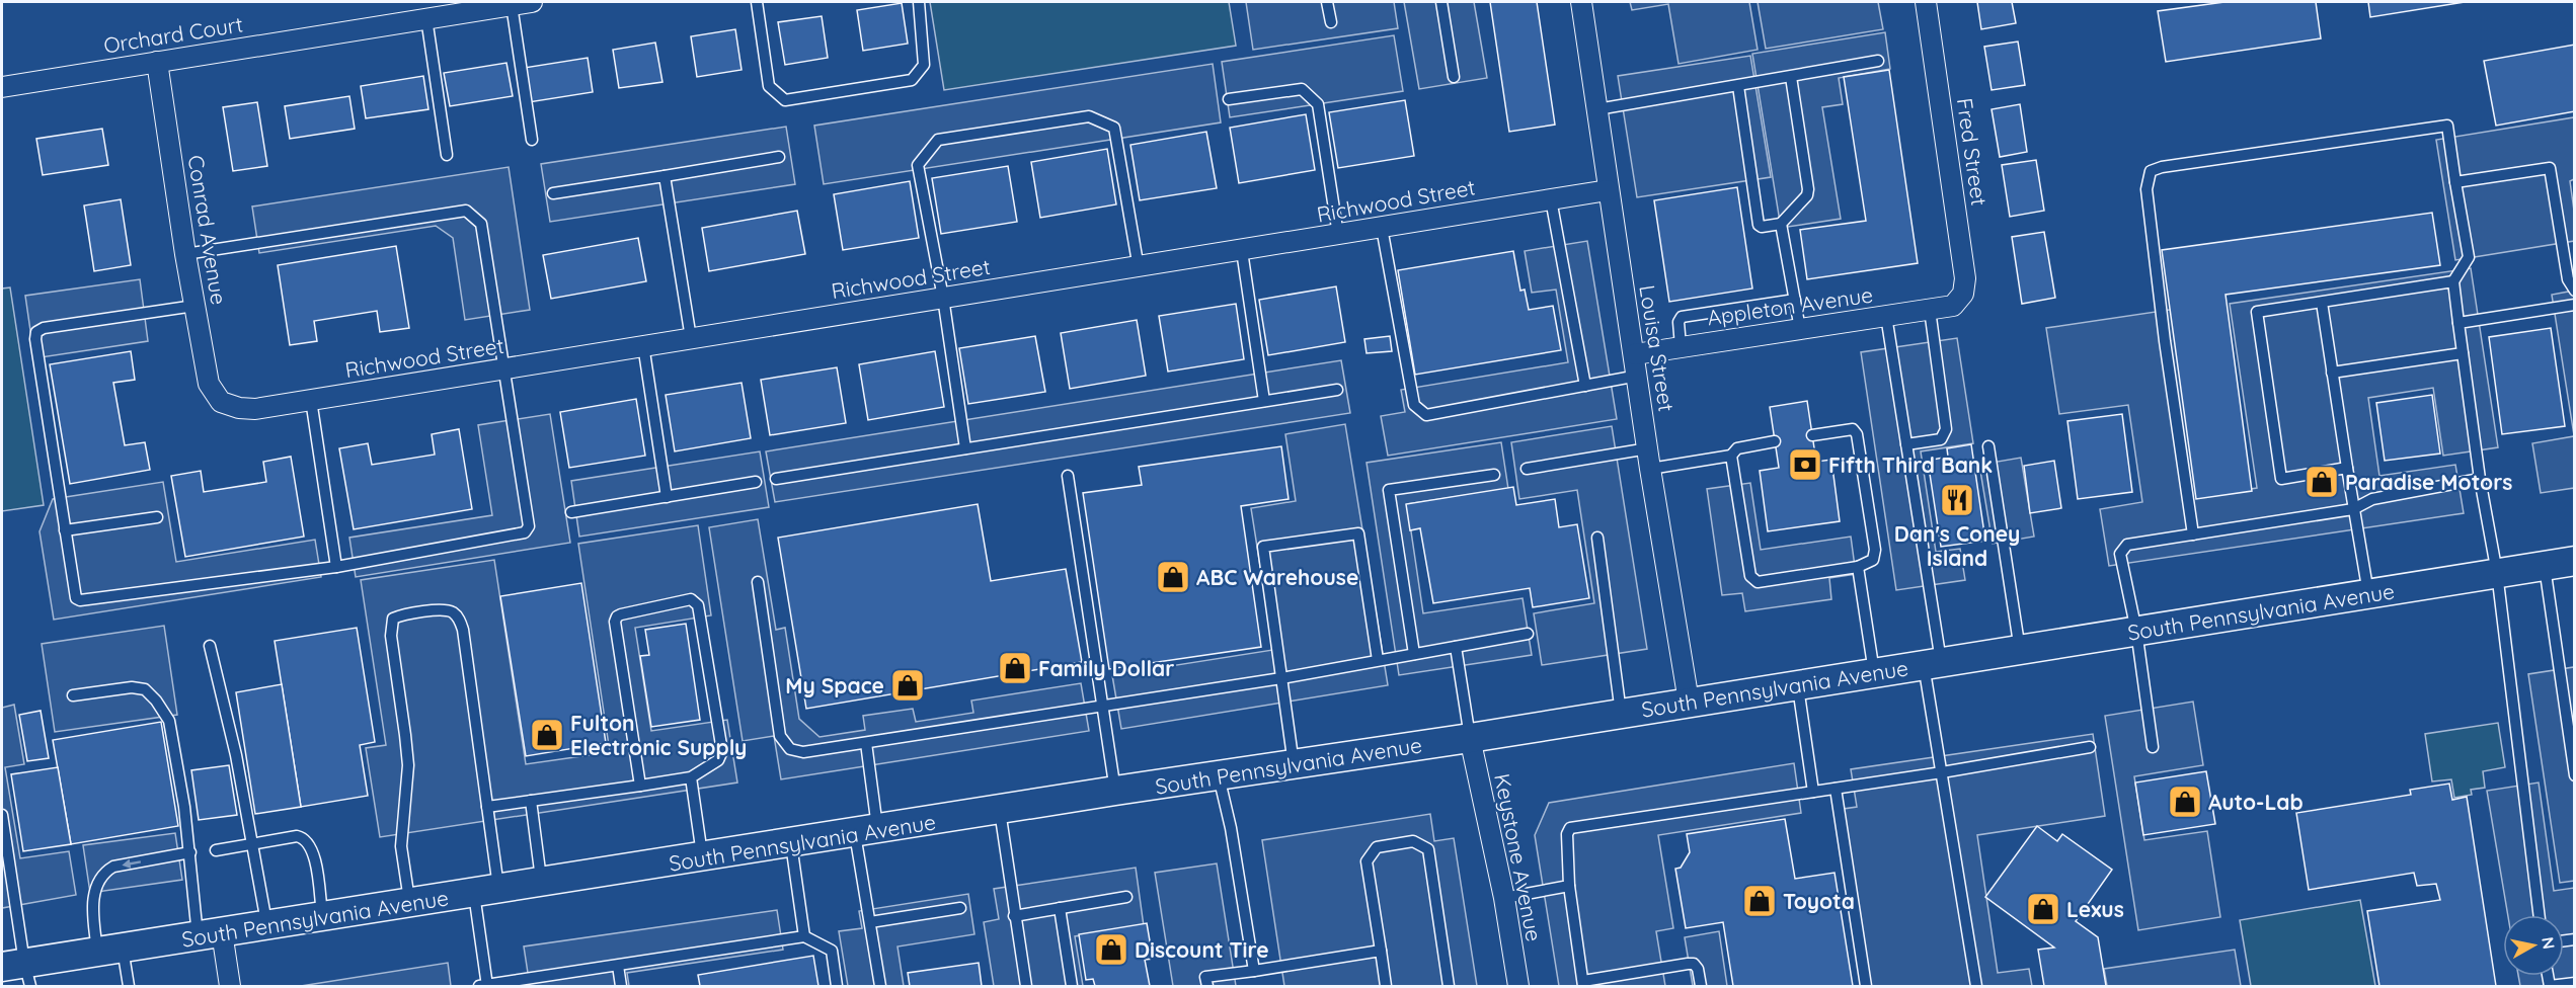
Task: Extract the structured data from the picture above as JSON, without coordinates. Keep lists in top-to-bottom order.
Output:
{
  "streets": {
    "main road": ["South Pennsylvania Avenue"],
    "street": [
      "Orchard Court",
      "Fred Street",
      "Richwood Street",
      "Conrad Avenue",
      "Appleton Avenue",
      "Louisa Street",
      "Keystone Avenue"
    ]
  },
  "crossings": [
    ["Orchard Court", "Conrad Avenue"],
    ["Fred Street", "Appleton Avenue"],
    ["Richwood Street", "Conrad Avenue"],
    ["Richwood Street", "Louisa Street"],
    ["Appleton Avenue", "Louisa Street"],
    ["Louisa Street", "South Pennsylvania Avenue"],
    ["South Pennsylvania Avenue", "Keystone Avenue"]
  ],
  "places": {
    "bank": ["Fifth Third Bank"],
    "shop": [
      "Paradise Motors",
      "ABC Warehouse",
      "Family Dollar",
      "My Space",
      "Fulton Electronic Supply",
      "Auto-Lab",
      "Toyota",
      "Lexus",
      "Discount Tire"
    ],
    "restaurant": ["Dan's Coney Island"]
  },
  "north": "right"
}
